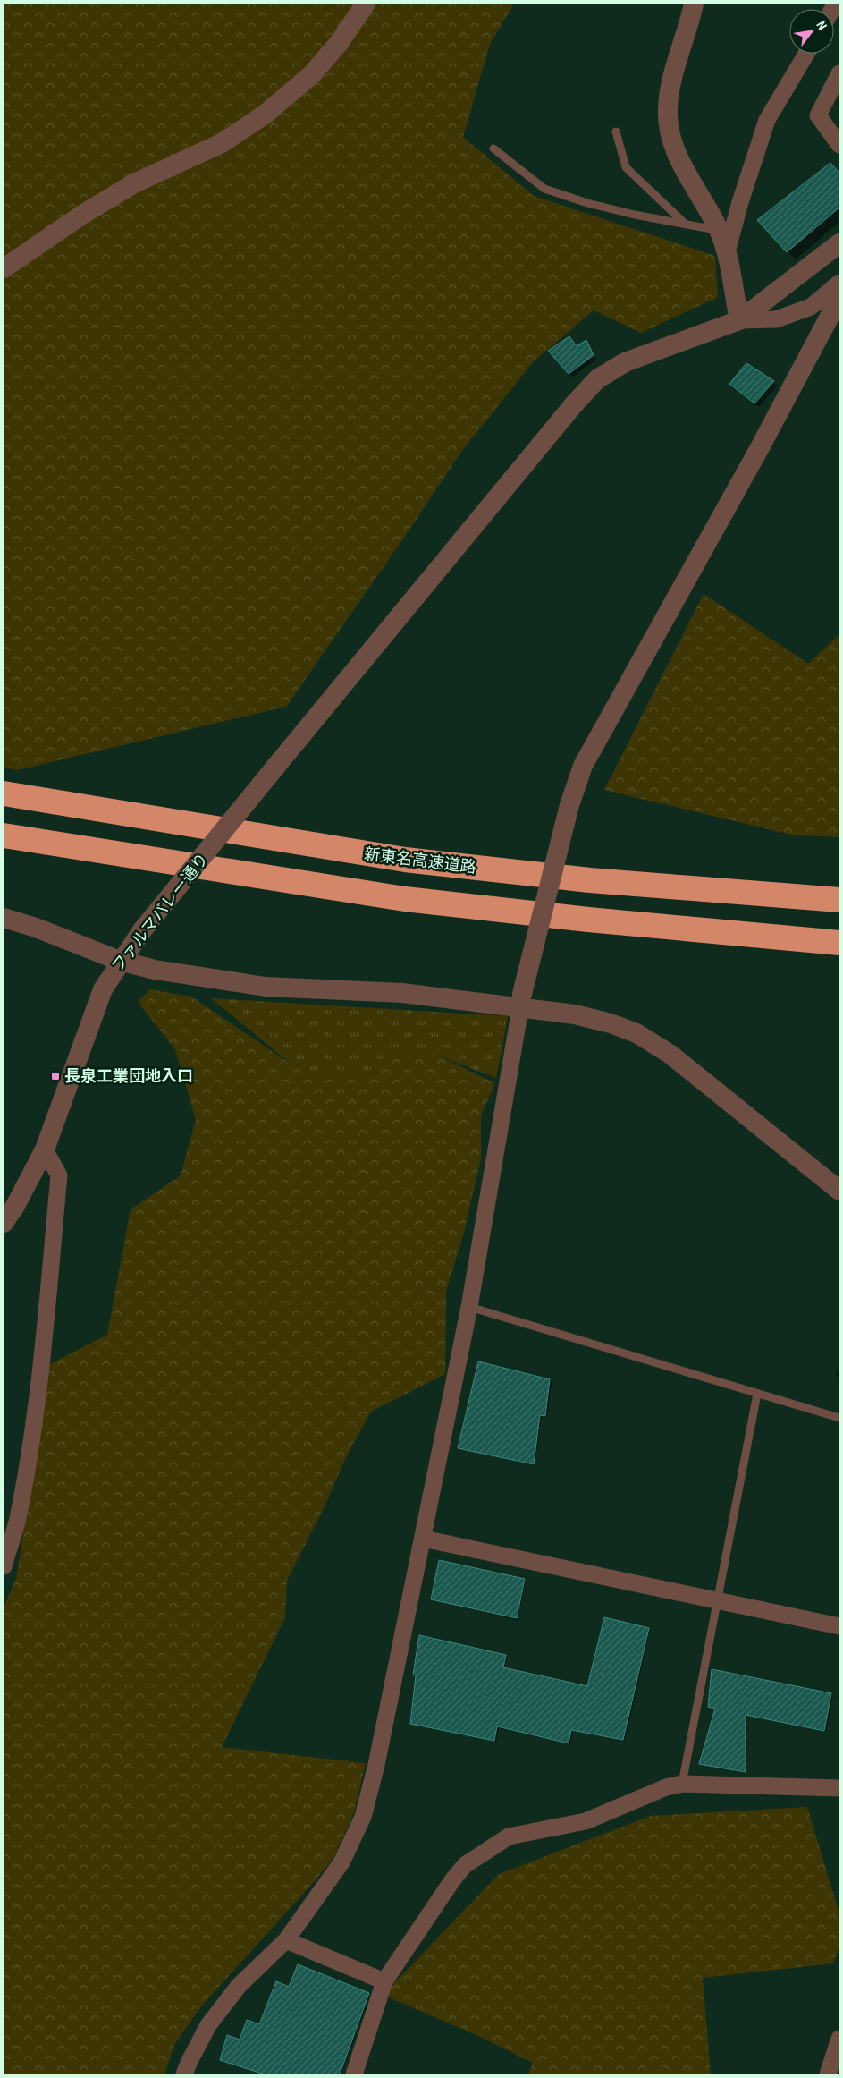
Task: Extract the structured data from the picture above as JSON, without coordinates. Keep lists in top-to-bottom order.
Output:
{
  "streets": {
    "highway": ["新東名高速道路"],
    "street": ["ファルマバレー通り"]
  },
  "places": {
    "transit": ["長泉工業団地入口"]
  },
  "north": "top right"
}
